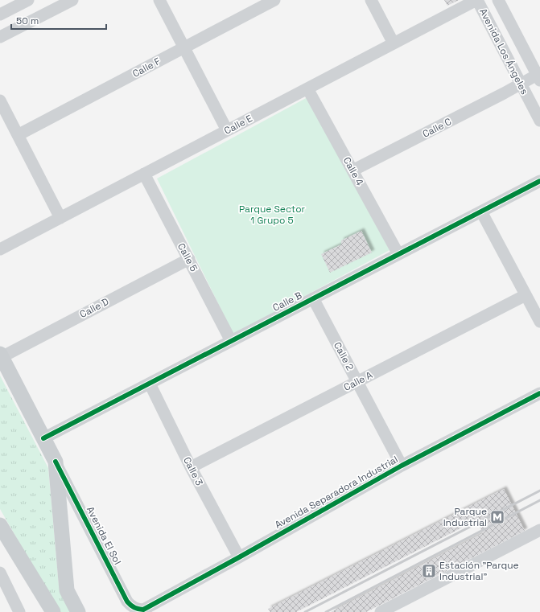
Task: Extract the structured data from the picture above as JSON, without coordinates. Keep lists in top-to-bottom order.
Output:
{
  "streets": {
    "main road": ["Avenida El Sol"],
    "street": [
      "Avenida Los Ángeles",
      "Calle F",
      "Calle E",
      "Calle C",
      "Calle 4",
      "Calle 5",
      "Calle B",
      "Calle D",
      "Calle 2",
      "Calle A",
      "Calle 3",
      "Avenida Separadora Industrial"
    ]
  },
  "crossings": [
    ["Avenida Los Ángeles", "Calle E"],
    ["Avenida Los Ángeles", "Calle C"],
    ["Calle E", "Calle 4"],
    ["Calle E", "Calle 5"],
    ["Calle C", "Calle 4"],
    ["Calle 4", "Calle B"],
    ["Calle 5", "Calle B"],
    ["Calle 5", "Calle D"],
    ["Calle B", "Calle 2"],
    ["Calle B", "Calle 3"],
    ["Calle B", "Avenida El Sol"],
    ["Calle D", "Avenida El Sol"],
    ["Calle 2", "Calle A"],
    ["Calle 2", "Avenida Separadora Industrial"],
    ["Calle A", "Calle 3"],
    ["Calle 3", "Avenida Separadora Industrial"],
    ["Avenida Separadora Industrial", "Avenida El Sol"]
  ],
  "parks": ["Parque Sector 1 Grupo 5"],
  "places": {
    "metro station": ["Parque Industrial"],
    "building": ["Estación \"Parque Industrial\""]
  },
  "scale_bar": "50 m"
}
